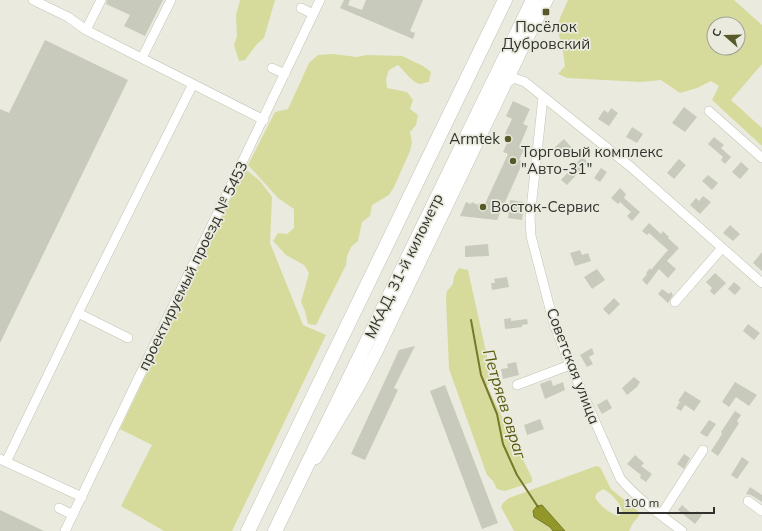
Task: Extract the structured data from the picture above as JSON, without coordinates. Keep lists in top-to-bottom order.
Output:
{
  "streets": {
    "highway": ["МКАД, 31-й километр"],
    "street": ["проектируемый проезд № 5453", "Советская улица"]
  },
  "water": ["Петряев овраг"],
  "places": {
    "transit": ["Посёлок Дубровский"],
    "other": ["Armtek", "Торговый комплекс \"Авто-31\"", "Восток-Сервис"]
  },
  "scale_bar": "100 m",
  "north": "left"
}
